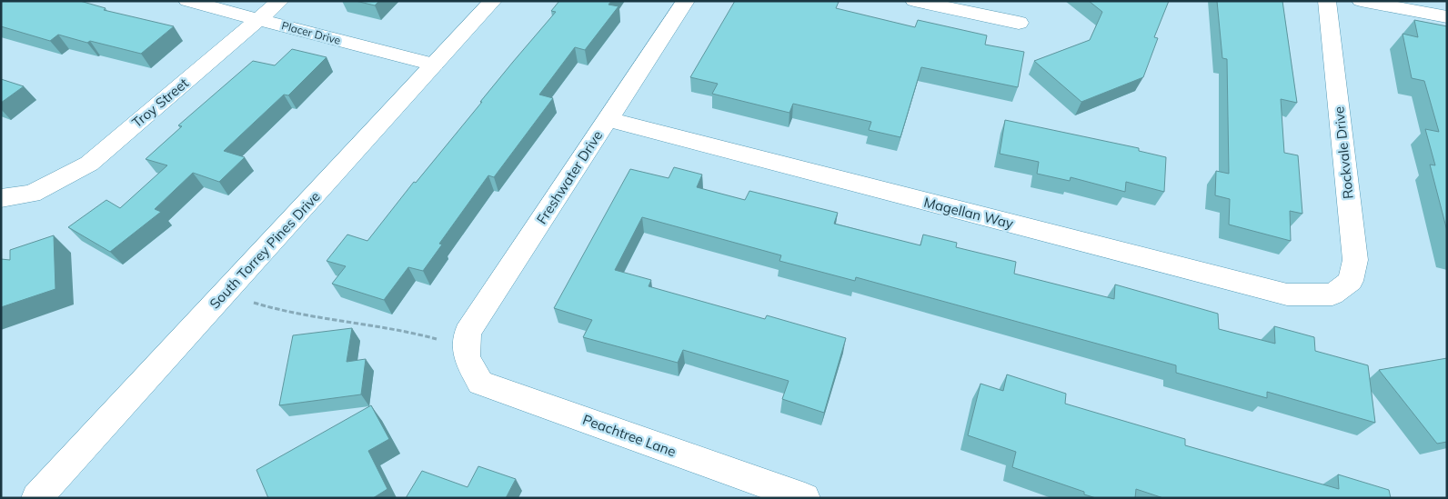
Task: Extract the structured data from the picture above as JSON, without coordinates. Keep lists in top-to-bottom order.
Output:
{
  "streets": {
    "street": [
      "Placer Drive",
      "Troy Street",
      "Rockvale Drive",
      "Freshwater Drive",
      "Magellan Way",
      "South Torrey Pines Drive",
      "Peachtree Lane"
    ]
  },
  "crossings": [
    ["Placer Drive", "Troy Street"],
    ["Placer Drive", "South Torrey Pines Drive"],
    ["Rockvale Drive", "Magellan Way"],
    ["Freshwater Drive", "Magellan Way"],
    ["Freshwater Drive", "Peachtree Lane"]
  ]
}
